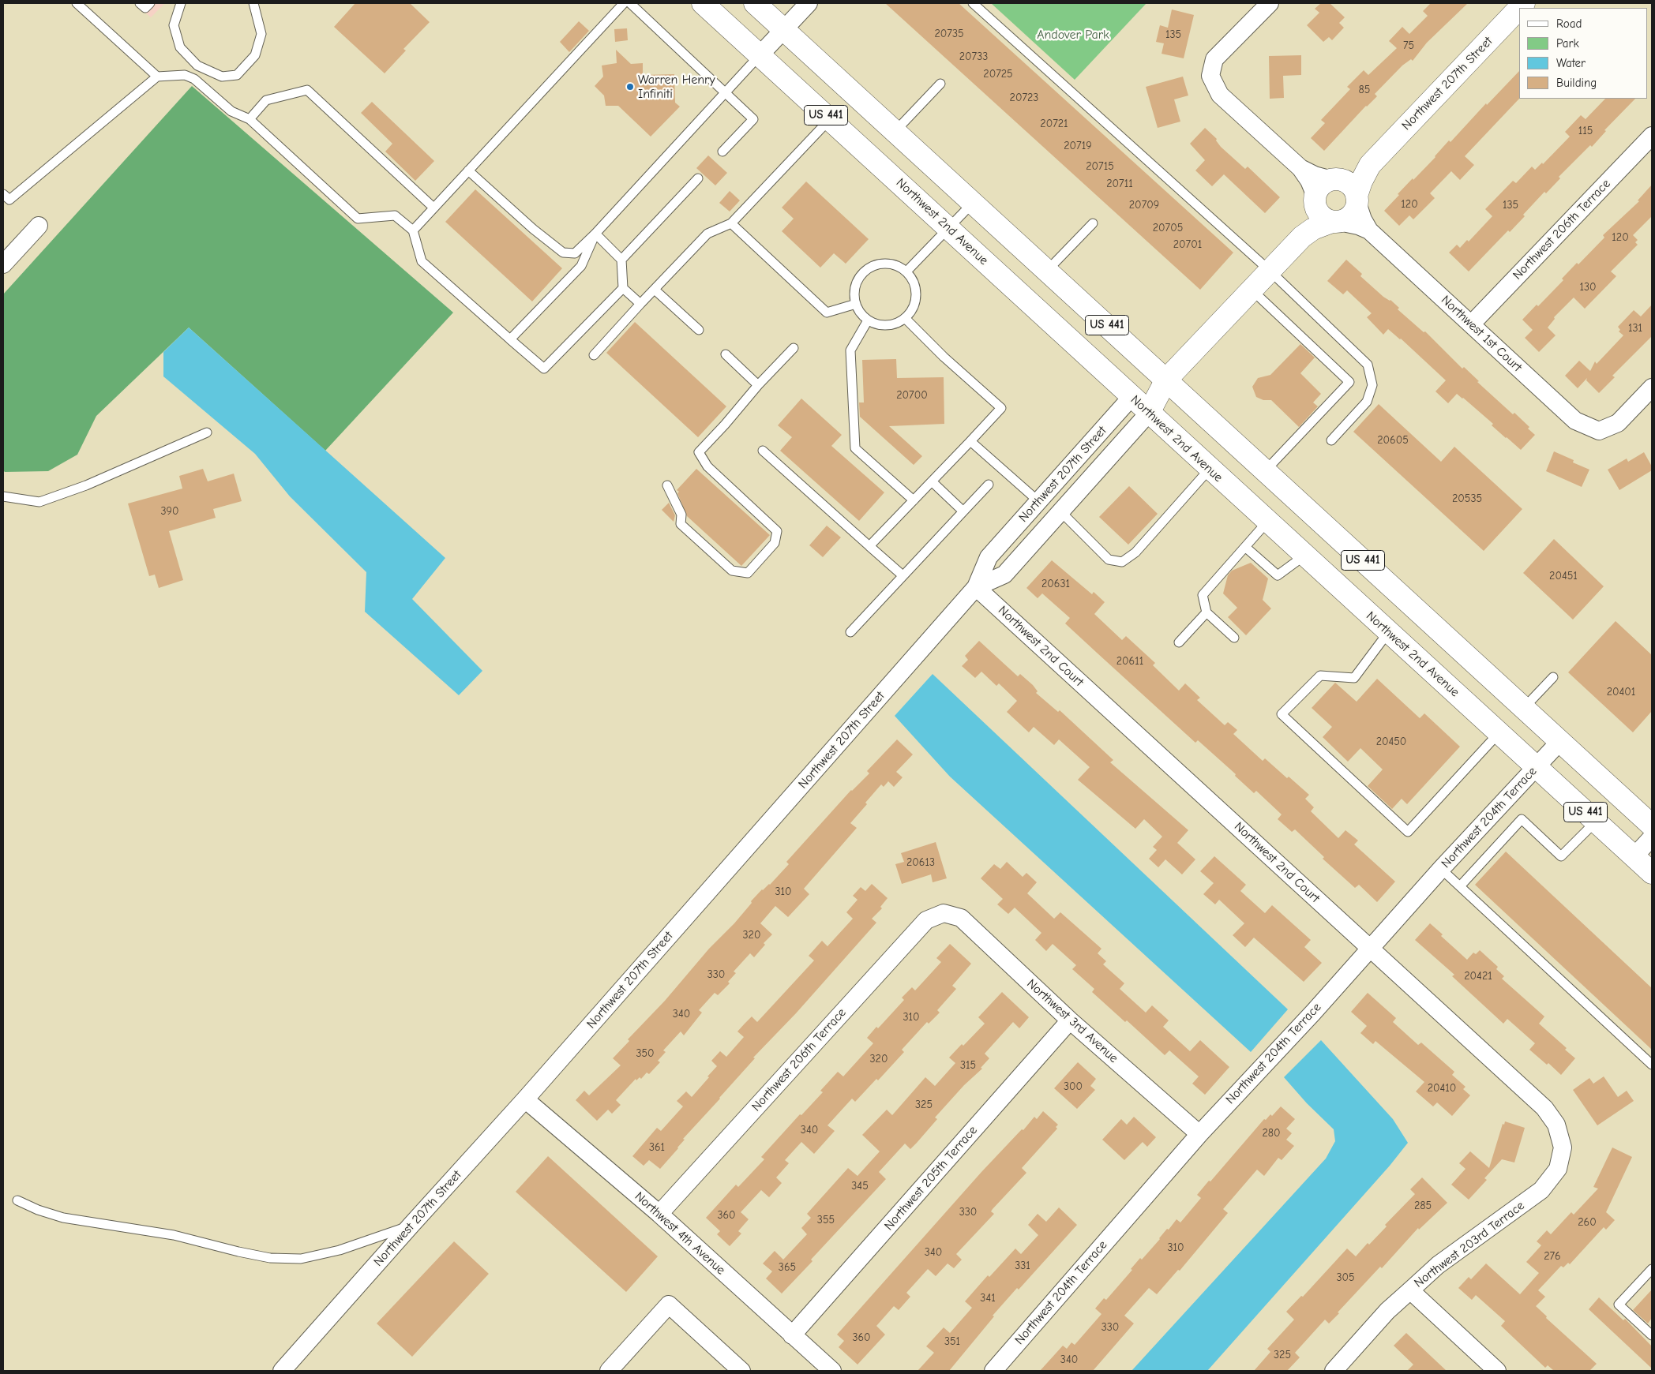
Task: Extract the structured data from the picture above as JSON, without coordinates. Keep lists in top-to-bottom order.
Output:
{
  "streets": {
    "main road": ["Northwest 207th Street", "US 441", "Northwest 2nd Avenue"],
    "street": [
      "Northwest 206th Terrace",
      "Northwest 1st Court",
      "Northwest 2nd Court",
      "Northwest 204th Terrace",
      "Northwest 3rd Avenue",
      "Northwest 205th Terrace",
      "Northwest 4th Avenue",
      "Northwest 203rd Terrace"
    ]
  },
  "crossings": [
    ["Northwest 207th Street", "US 441"],
    ["Northwest 207th Street", "Northwest 2nd Avenue"],
    ["Northwest 207th Street", "Northwest 1st Court"],
    ["Northwest 207th Street", "Northwest 2nd Court"],
    ["Northwest 207th Street", "Northwest 4th Avenue"],
    ["US 441", "Northwest 204th Terrace"],
    ["Northwest 2nd Avenue", "Northwest 204th Terrace"],
    ["Northwest 206th Terrace", "Northwest 1st Court"],
    ["Northwest 206th Terrace", "Northwest 3rd Avenue"],
    ["Northwest 206th Terrace", "Northwest 4th Avenue"],
    ["Northwest 2nd Court", "Northwest 204th Terrace"],
    ["Northwest 2nd Court", "Northwest 203rd Terrace"],
    ["Northwest 204th Terrace", "Northwest 3rd Avenue"],
    ["Northwest 3rd Avenue", "Northwest 205th Terrace"],
    ["Northwest 205th Terrace", "Northwest 4th Avenue"]
  ],
  "parks": ["Andover Park"],
  "places": ["Warren Henry Infiniti"],
  "house_numbers": [
    "20735",
    "135",
    "75",
    "20733",
    "20725",
    "85",
    "20723",
    "20721",
    "115",
    "20719",
    "20715",
    "20711",
    "120",
    "20709",
    "135",
    "20705",
    "120",
    "20701",
    "130",
    "131",
    "20700",
    "20605",
    "20535",
    "390",
    "20451",
    "20631",
    "20611",
    "20401",
    "20450",
    "20613",
    "310",
    "320",
    "330",
    "20421",
    "340",
    "310",
    "350",
    "320",
    "315",
    "300",
    "20410",
    "325",
    "340",
    "280",
    "361",
    "345",
    "285",
    "330",
    "360",
    "355",
    "260",
    "310",
    "340",
    "276",
    "331",
    "365",
    "305",
    "341",
    "330",
    "360",
    "351",
    "325",
    "340"
  ],
  "legend": [
    "Road",
    "Park",
    "Water",
    "Building"
  ]
}
